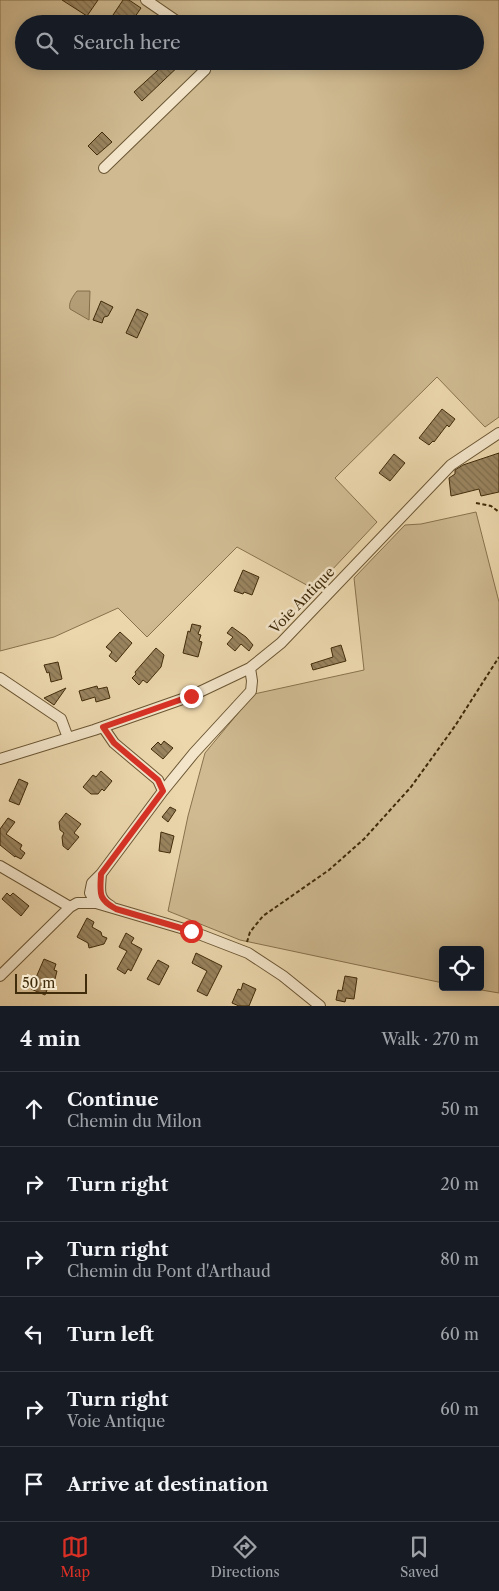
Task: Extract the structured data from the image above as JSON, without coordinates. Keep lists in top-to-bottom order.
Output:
{
  "streets": {
    "street": ["Voie Antique"]
  },
  "scale_bar": "50 m",
  "page": {
    "search": "Search here",
    "scale": "50 m",
    "heading": ["4 min", "Walk · 270 m"],
    "list": [
      ["Continue", "Chemin du Milon", "50 m"],
      ["Turn right", "20 m"],
      ["Turn right", "Chemin du Pont d'Arthaud", "80 m"],
      ["Turn left", "60 m"],
      ["Turn right", "Voie Antique", "60 m"],
      "Arrive at destination"
    ],
    "nav": ["Map", "Directions", "Saved"]
  }
}
